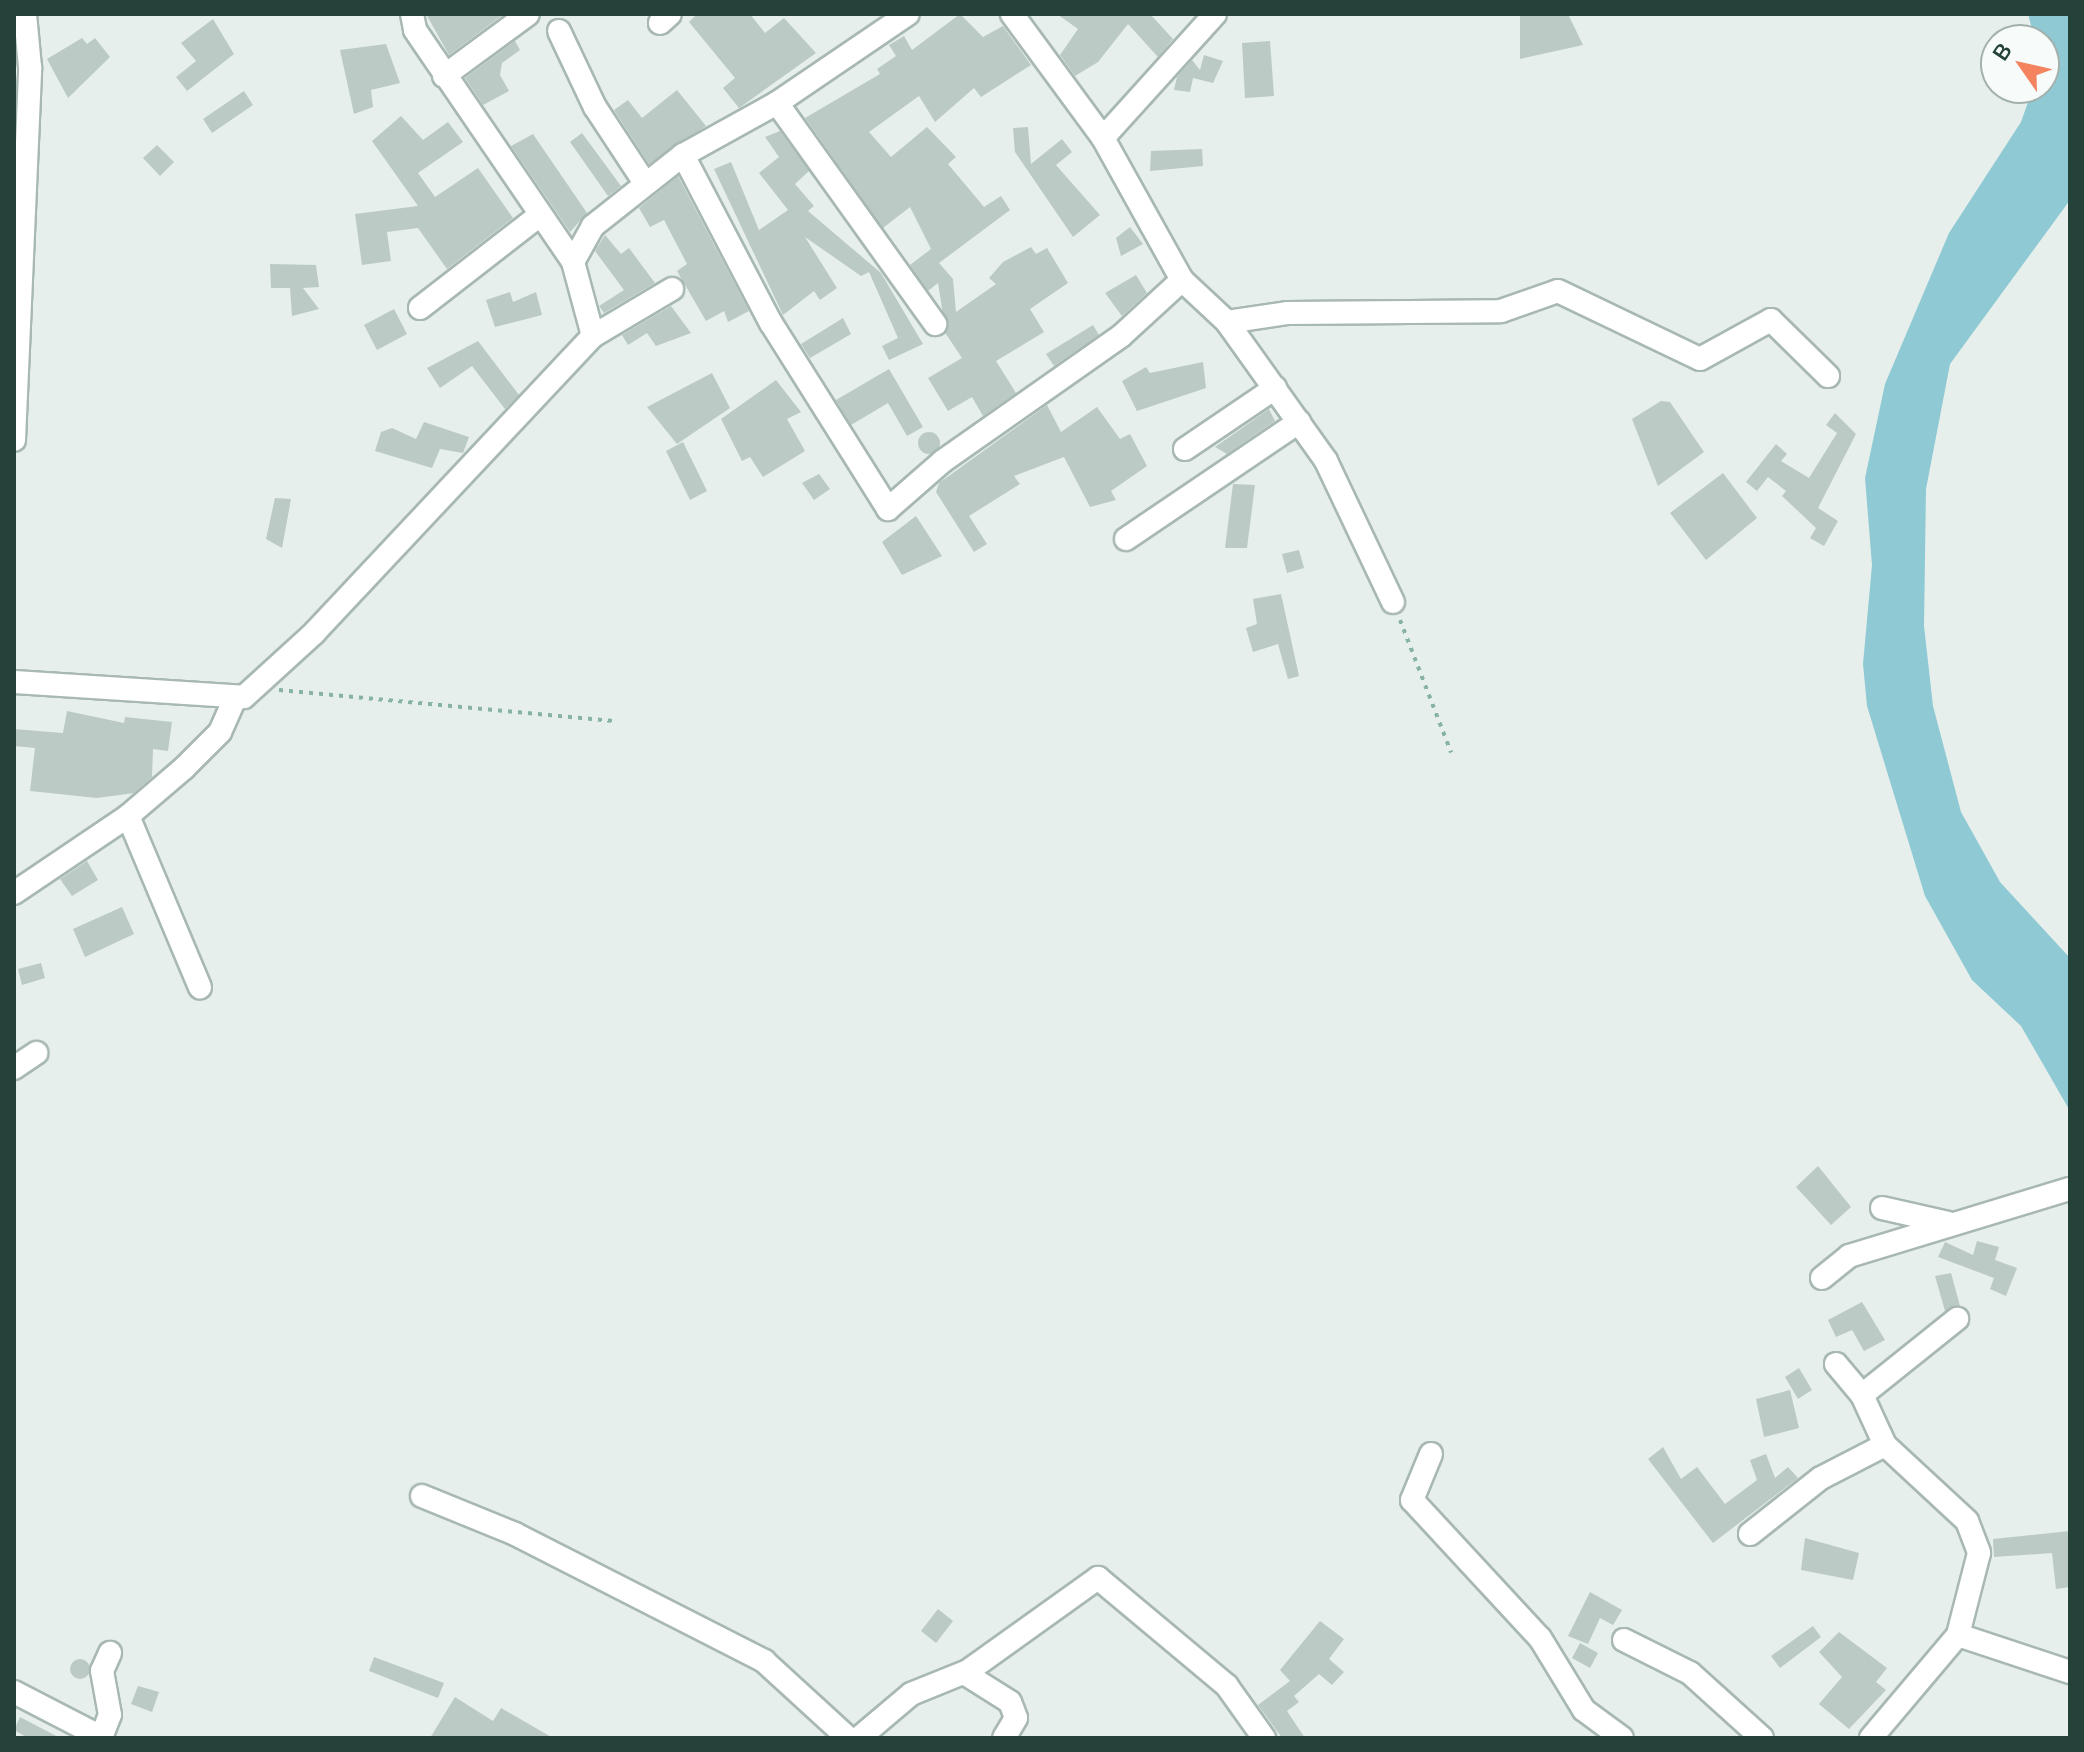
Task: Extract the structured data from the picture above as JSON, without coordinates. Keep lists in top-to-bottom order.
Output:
{
  "north": "top left"
}
